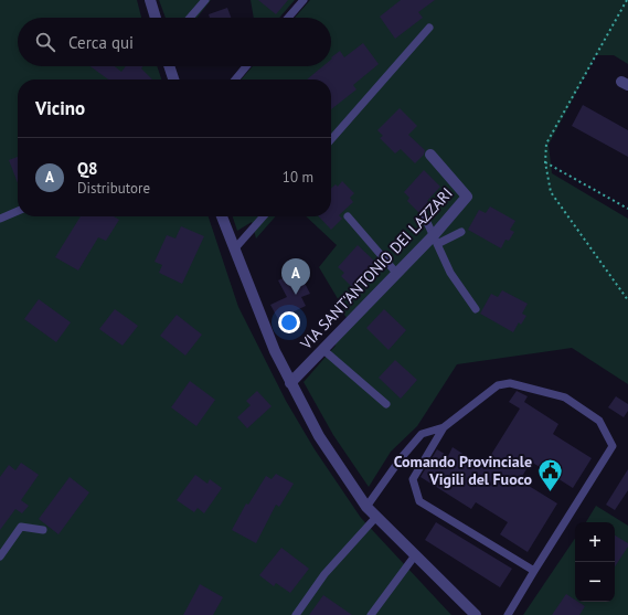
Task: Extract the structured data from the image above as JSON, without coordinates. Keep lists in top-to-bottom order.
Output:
{
  "streets": {
    "street": ["VIA SANT'ANTONIO DEI LAZZARI"]
  },
  "places": {
    "public building": ["Comando Provinciale Vigili del Fuoco"]
  },
  "page": {
    "search": "Cerca qui",
    "heading": "Vicino",
    "list": [
      {
        "mark": "A",
        "name": "Q8",
        "note": "Distributore",
        "value": "10 m"
      }
    ],
    "pins": "A",
    "map_buttons": ["+", "−"]
  }
}
